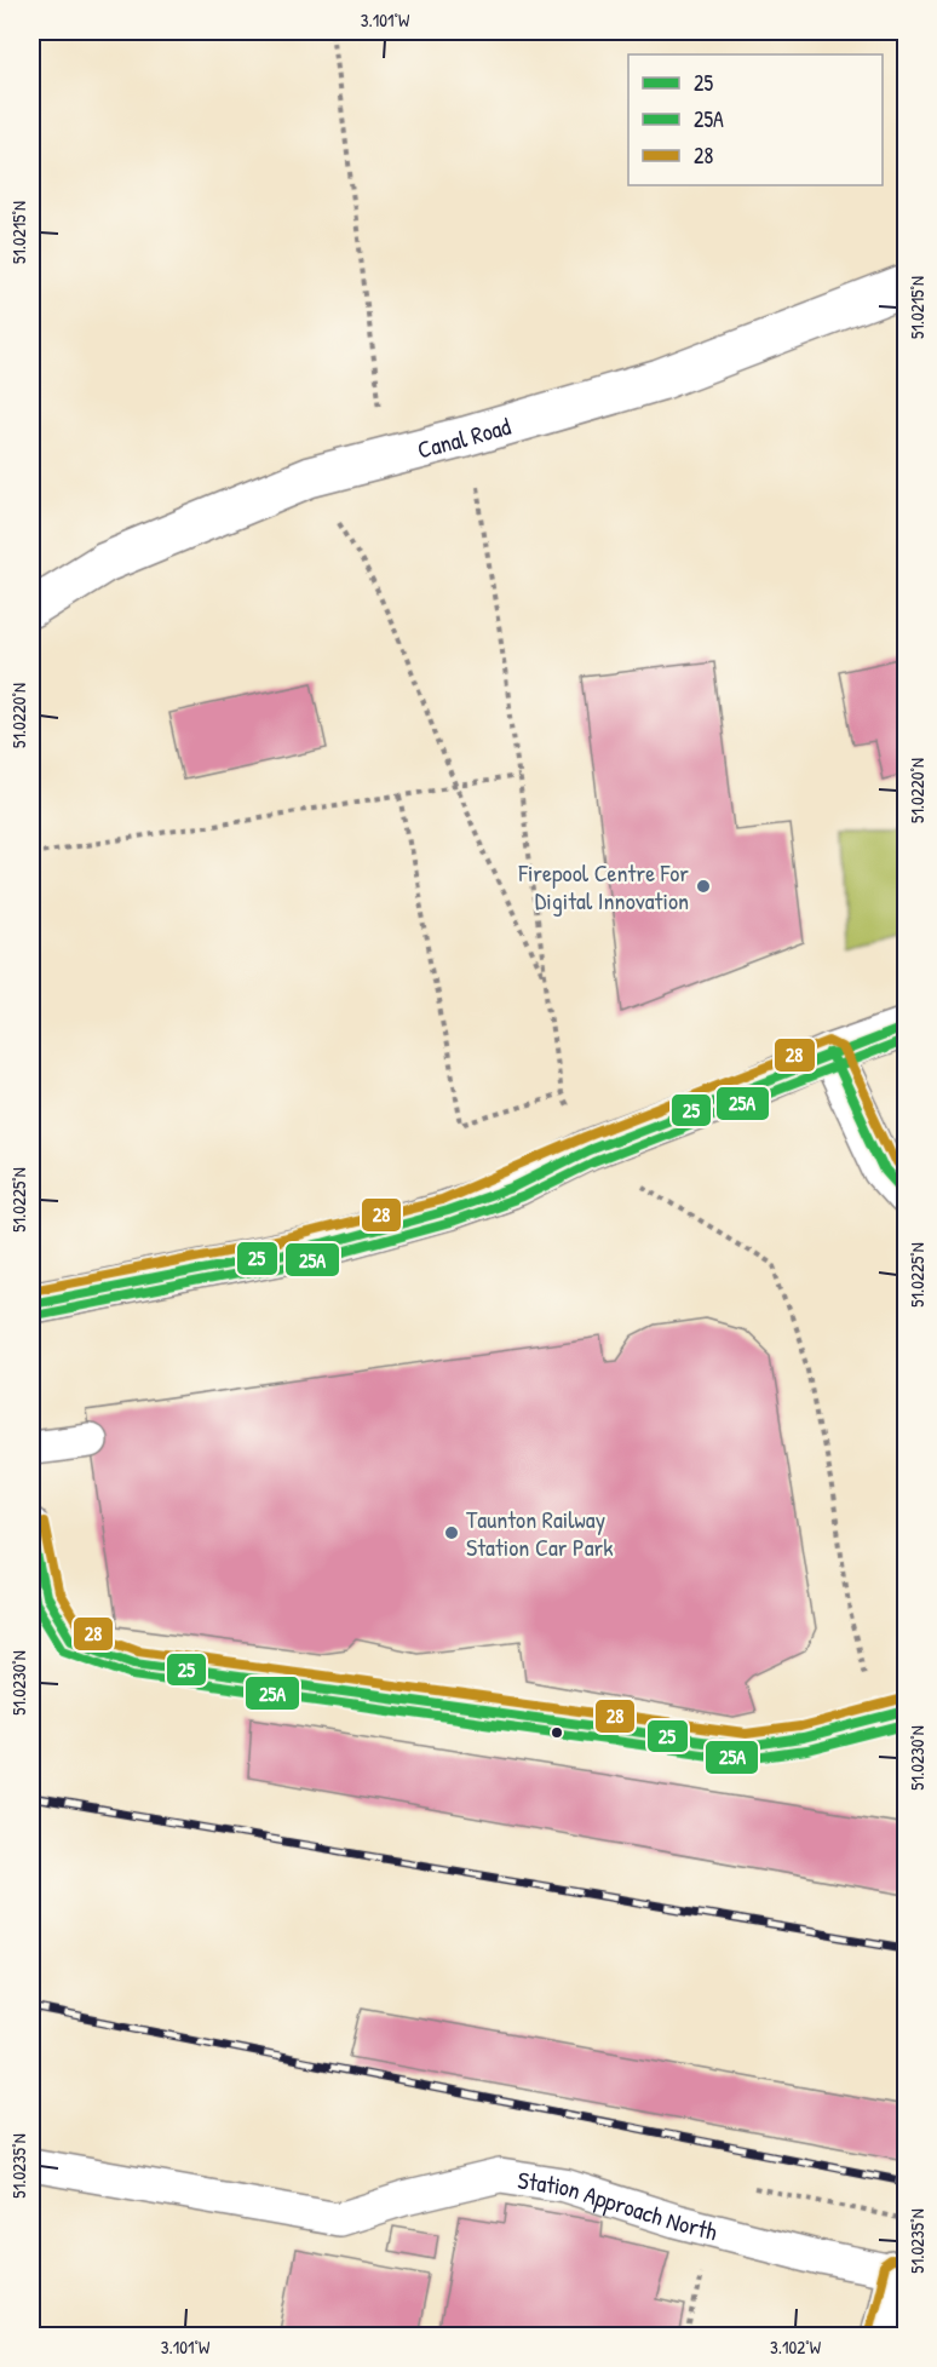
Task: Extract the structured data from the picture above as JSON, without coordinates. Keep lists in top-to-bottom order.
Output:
{
  "streets": {
    "street": ["Canal Road"],
    "lane": ["Station Approach North"]
  },
  "places": ["Firepool Centre For Digital Innovation", "Taunton Railway Station Car Park"],
  "lines": ["transit line 25", "transit line 25A", "transit line 28"],
  "legend": ["25", "25A", "28"],
  "coordinates": [
    "3.101°W",
    "51.0215°N",
    "51.0220°N",
    "51.0225°N",
    "51.0230°N",
    "51.0235°N",
    "3.102°W"
  ]
}
